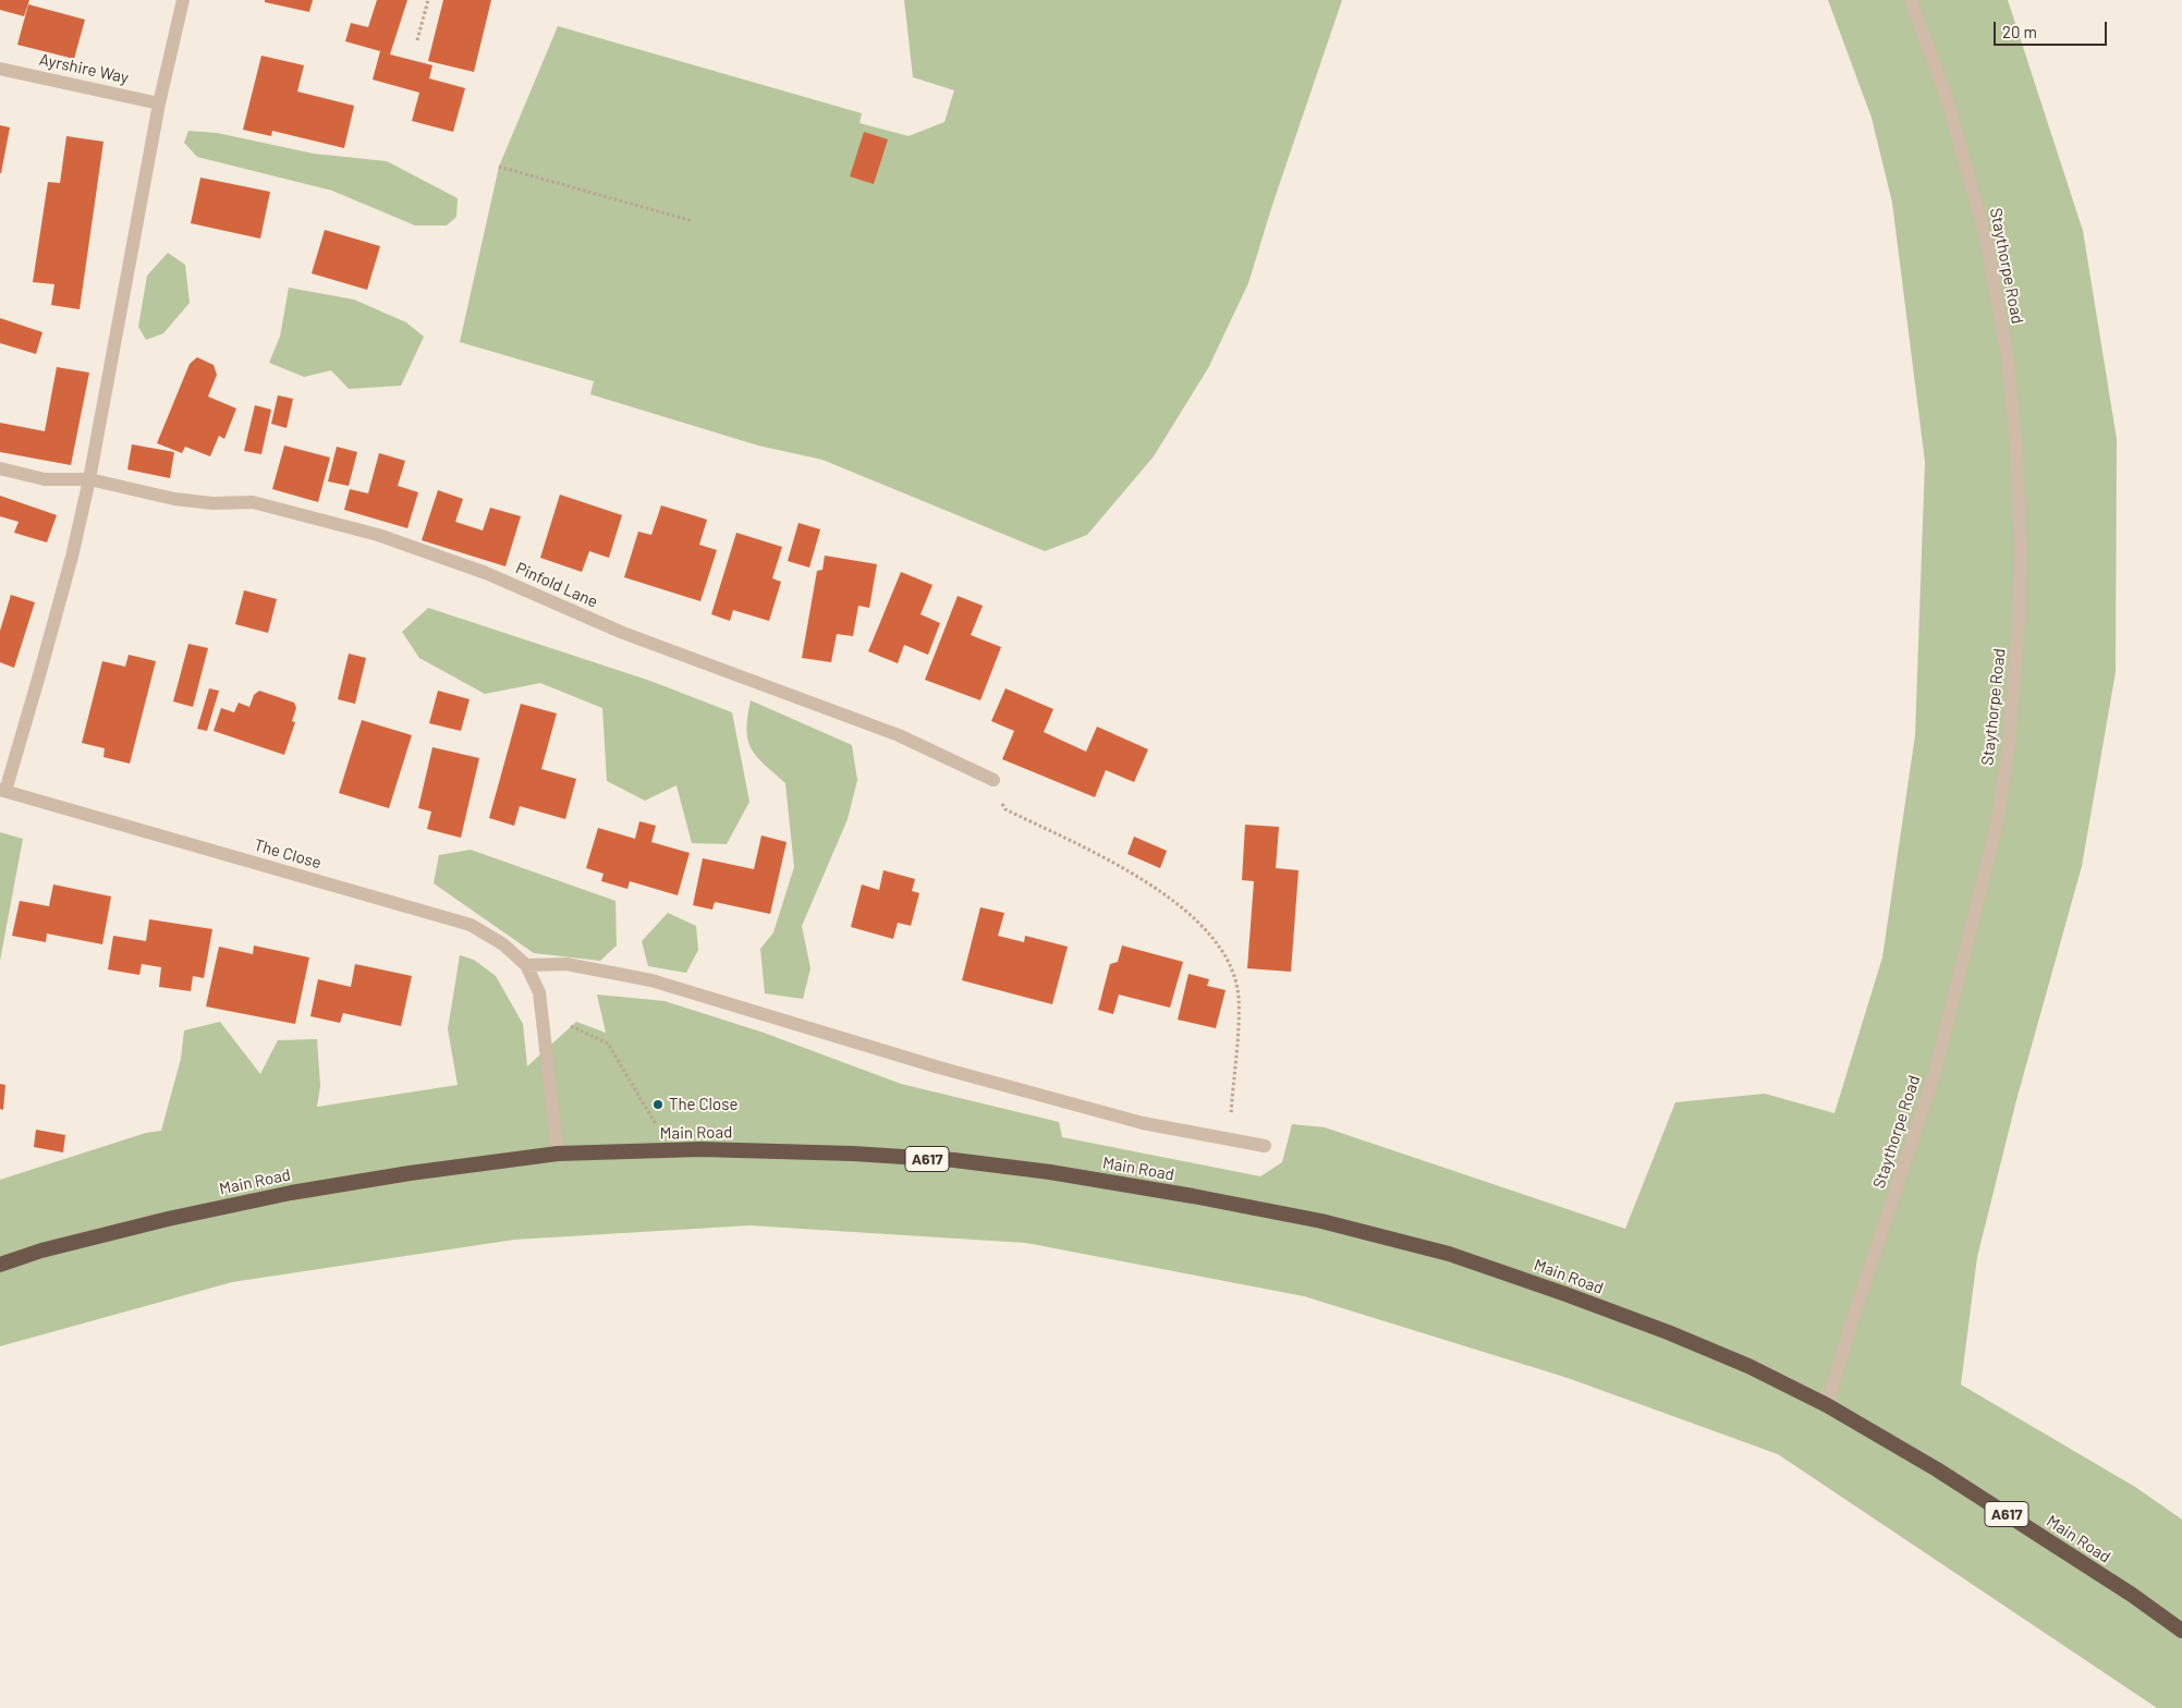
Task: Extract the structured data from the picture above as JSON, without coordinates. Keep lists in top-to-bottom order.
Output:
{
  "streets": {
    "highway": ["Main Road", "A617"],
    "street": [
      "Ayrshire Way",
      "Staythorpe Road",
      "Pinfold Lane",
      "The Close"
    ]
  },
  "crossings": [
    ["Staythorpe Road", "Main Road"],
    ["The Close", "Main Road"]
  ],
  "places": ["The Close"],
  "scale_bar": "20 m"
}
